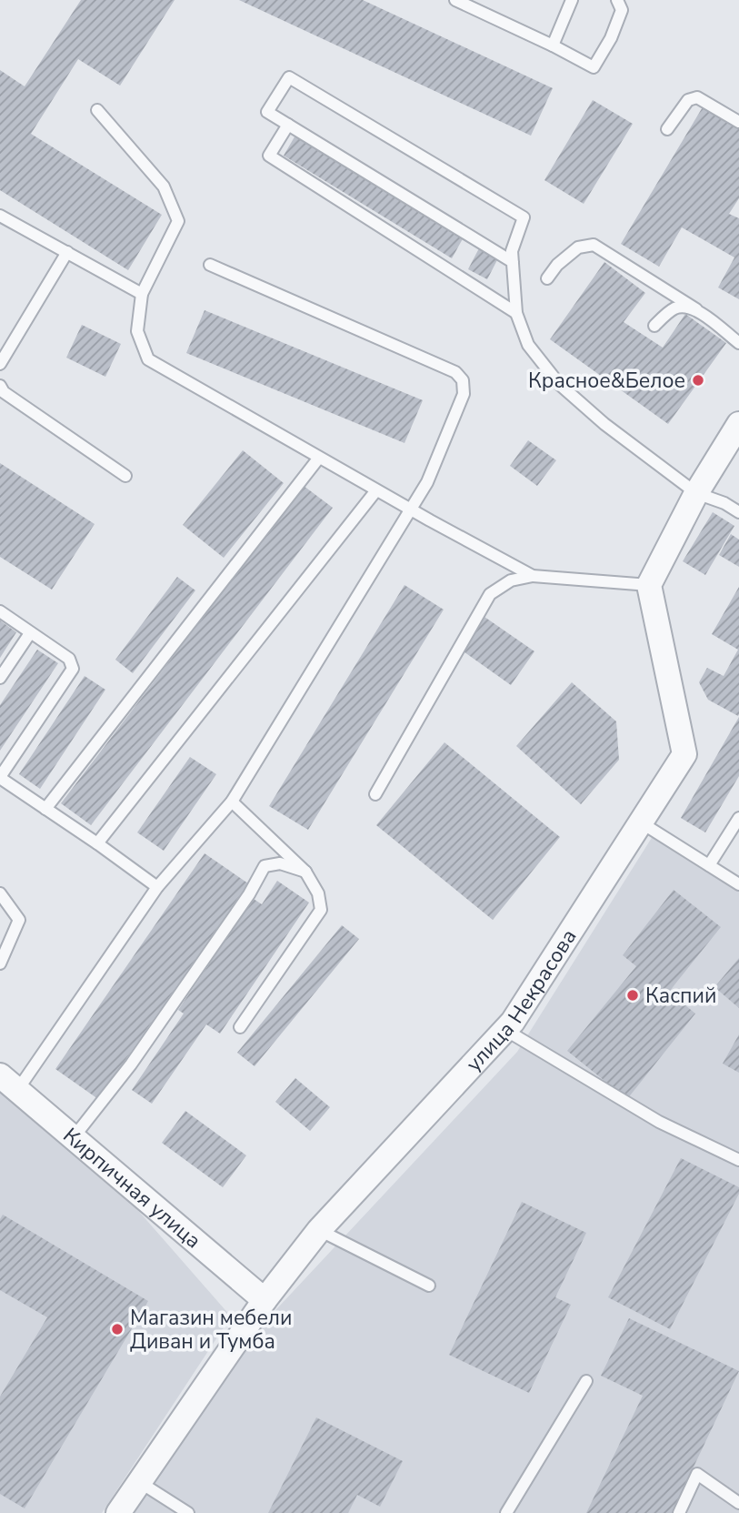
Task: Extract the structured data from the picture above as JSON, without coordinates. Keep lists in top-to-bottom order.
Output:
{
  "streets": {
    "street": ["улица Некрасова", "Кирпичная улица"]
  },
  "crossings": [
    ["улица Некрасова", "Кирпичная улица"]
  ],
  "places": ["Красное&Белое", "Каспий", "Магазин мебели Диван и Тумба"]
}
